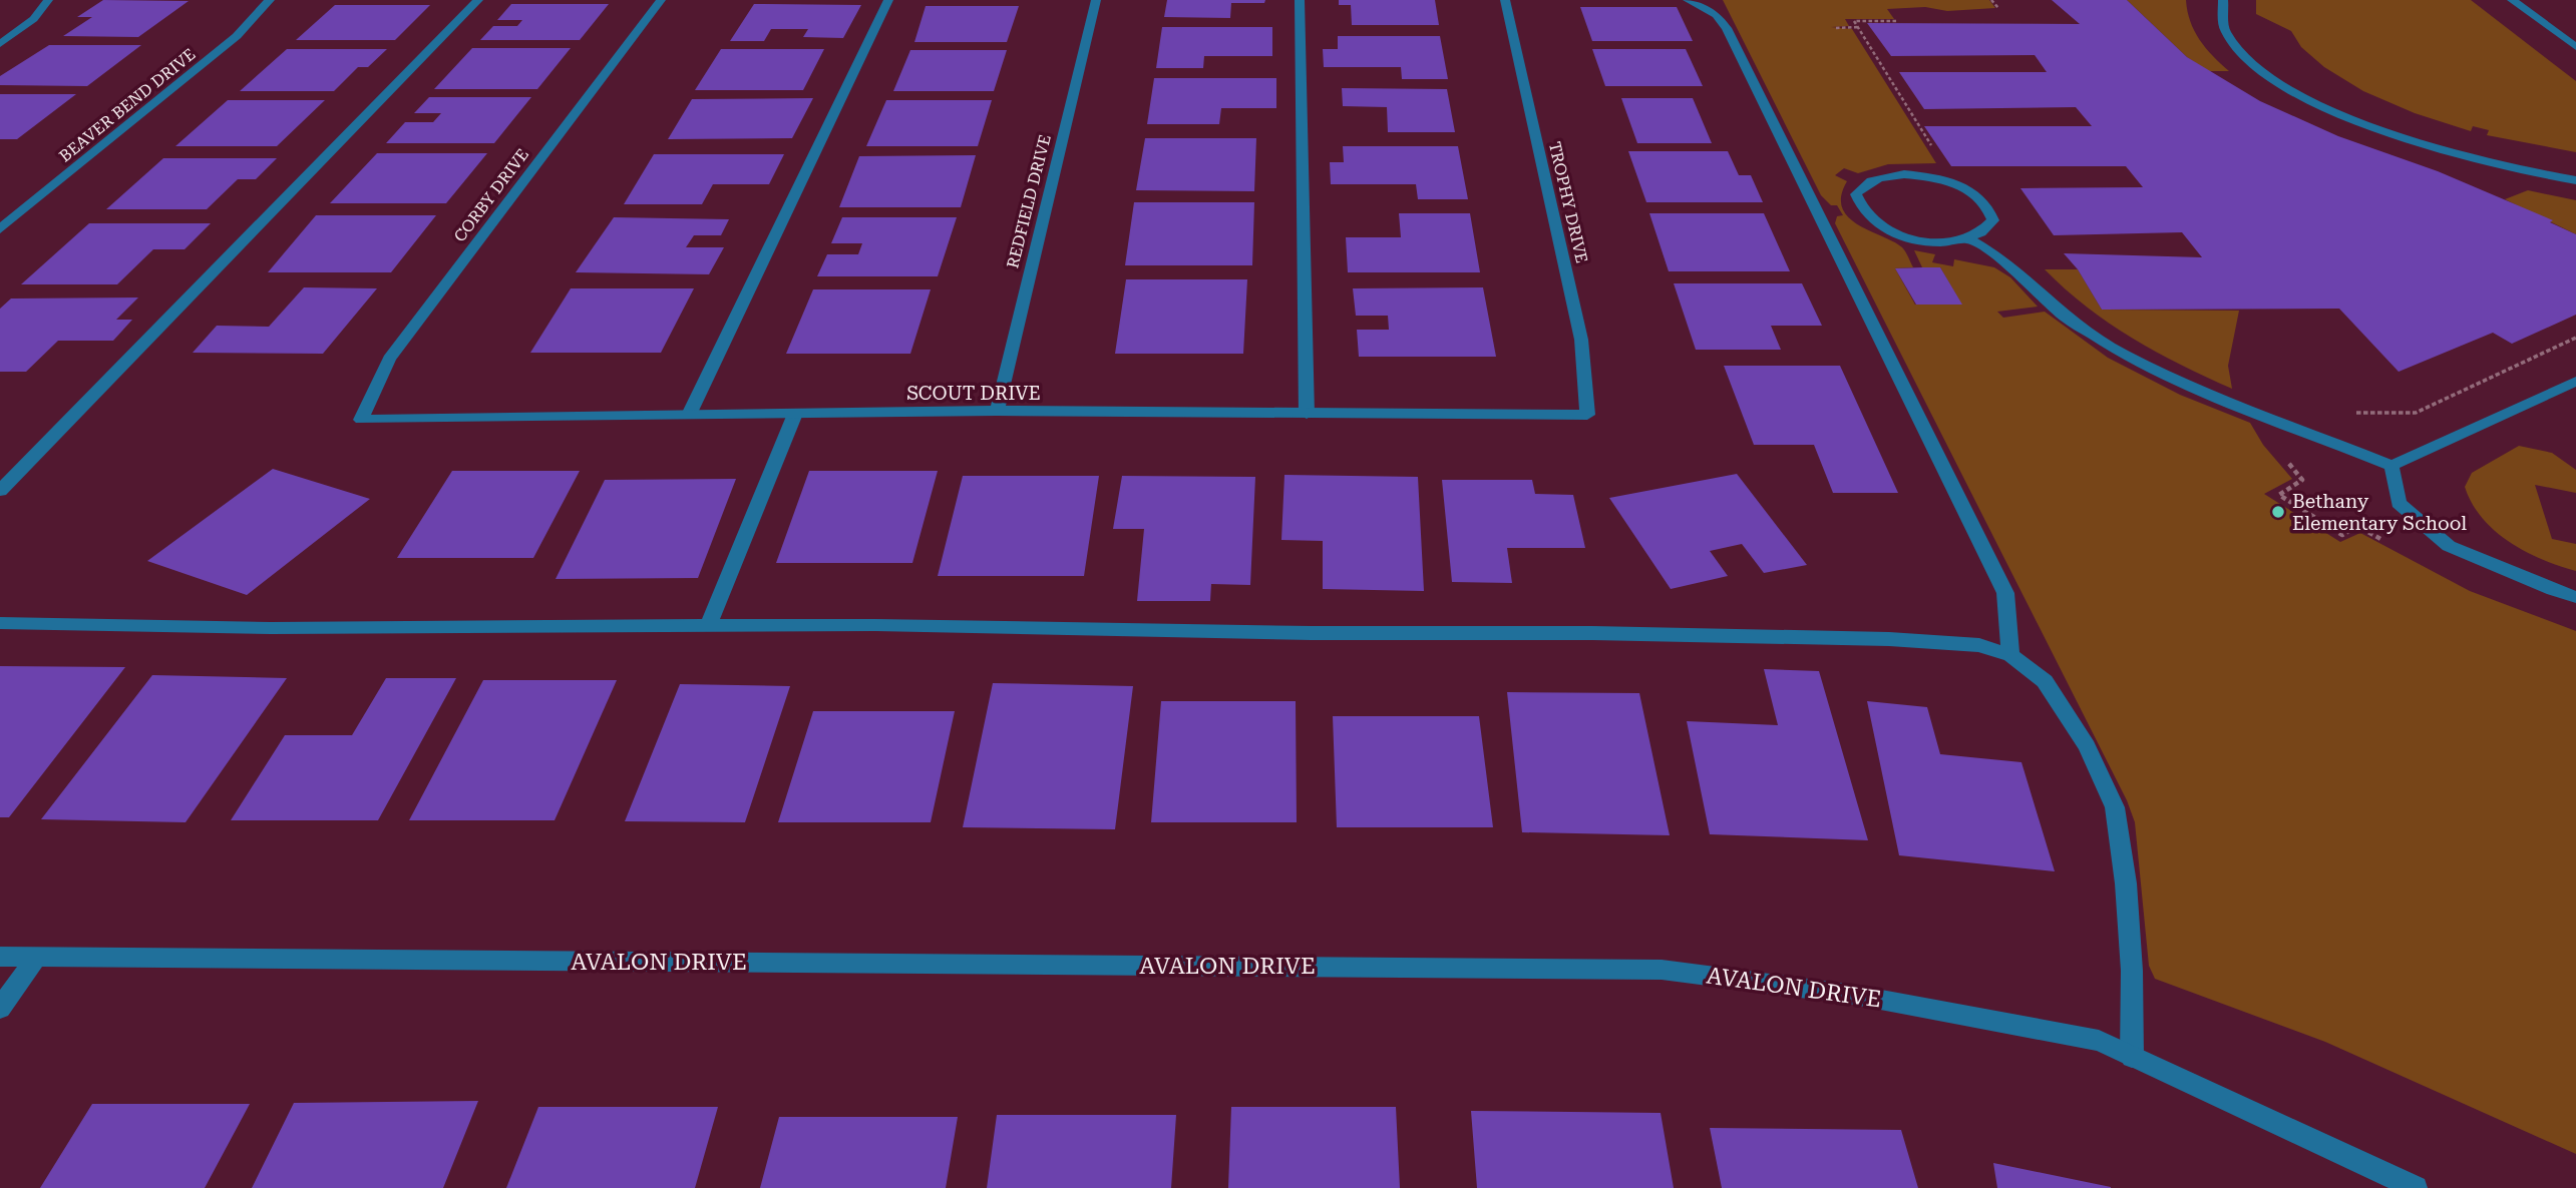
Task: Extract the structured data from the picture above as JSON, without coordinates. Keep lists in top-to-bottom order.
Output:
{
  "streets": {
    "street": [
      "BEAVER BEND DRIVE",
      "CORBY DRIVE",
      "REDFIELD DRIVE",
      "TROPHY DRIVE",
      "SCOUT DRIVE",
      "AVALON DRIVE"
    ]
  },
  "crossings": [
    ["CORBY DRIVE", "SCOUT DRIVE"],
    ["REDFIELD DRIVE", "SCOUT DRIVE"],
    ["TROPHY DRIVE", "SCOUT DRIVE"]
  ],
  "places": ["Bethany Elementary School"]
}
